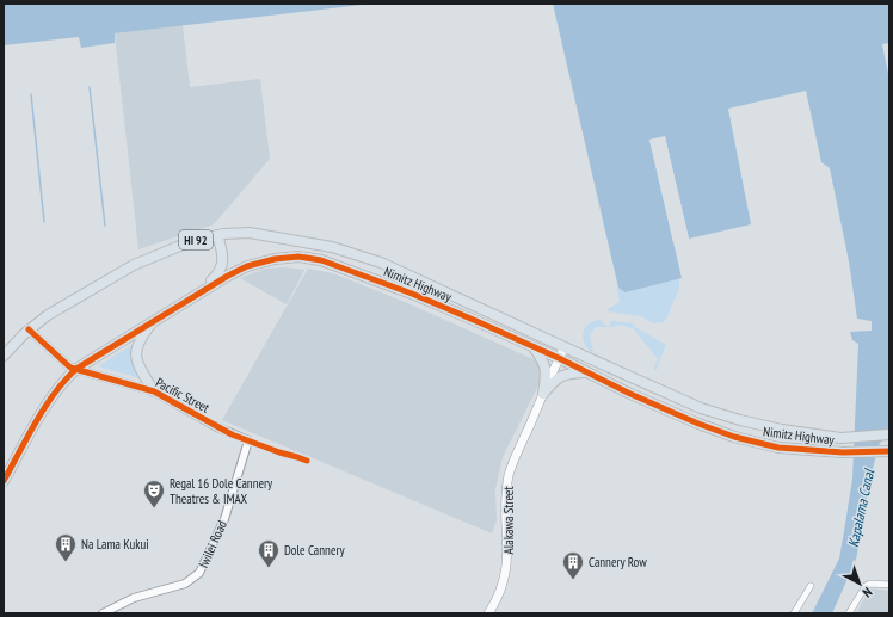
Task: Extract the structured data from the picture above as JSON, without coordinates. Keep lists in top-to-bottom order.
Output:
{
  "streets": {
    "main road": ["HI 92", "Nimitz Highway", "Alakawa Street"],
    "street": ["Pacific Street", "Iwilei Road"]
  },
  "crossings": [
    ["Nimitz Highway", "Pacific Street"],
    ["Nimitz Highway", "Alakawa Street"],
    ["Pacific Street", "Iwilei Road"]
  ],
  "water": ["Kapalama Canal"],
  "places": {
    "theatre": ["Regal 16 Dole Cannery Theatres & IMAX"],
    "building": ["Na Lama Kukui", "Dole Cannery", "Cannery Row"]
  },
  "north": "bottom right"
}
